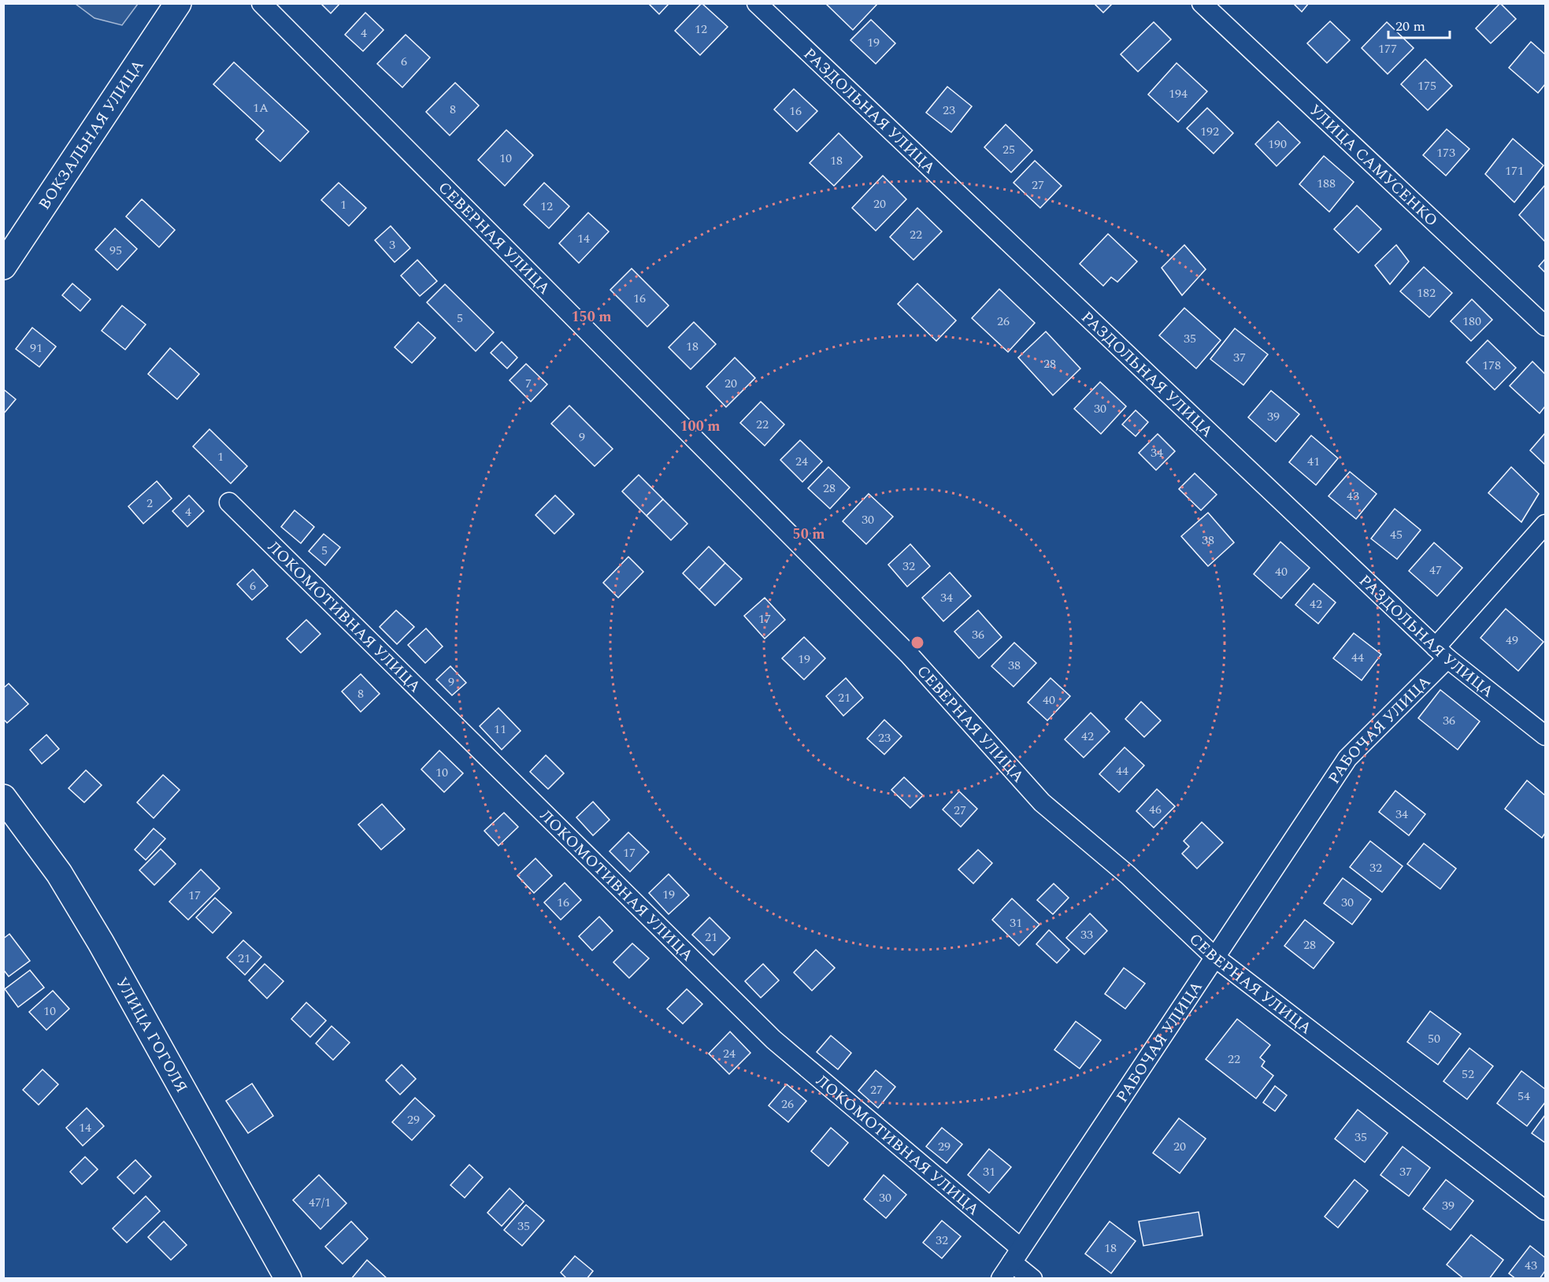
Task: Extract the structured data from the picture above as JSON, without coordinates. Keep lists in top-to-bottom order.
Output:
{
  "streets": {
    "main road": ["ВОКЗАЛЬНАЯ УЛИЦА", "УЛИЦА ГОГОЛЯ"],
    "street": [
      "РАЗДОЛЬНАЯ УЛИЦА",
      "УЛИЦА САМУСЕНКО",
      "СЕВЕРНАЯ УЛИЦА",
      "ЛОКОМОТИВНАЯ УЛИЦА",
      "РАБОЧАЯ УЛИЦА"
    ]
  },
  "crossings": [
    ["РАЗДОЛЬНАЯ УЛИЦА", "РАБОЧАЯ УЛИЦА"],
    ["СЕВЕРНАЯ УЛИЦА", "РАБОЧАЯ УЛИЦА"],
    ["ЛОКОМОТИВНАЯ УЛИЦА", "РАБОЧАЯ УЛИЦА"]
  ],
  "house_numbers": [
    "12",
    "4",
    "19",
    "177",
    "6",
    "175",
    "194",
    "1А",
    "8",
    "23",
    "16",
    "192",
    "190",
    "25",
    "173",
    "10",
    "18",
    "171",
    "188",
    "27",
    "20",
    "1",
    "12",
    "22",
    "14",
    "3",
    "95",
    "182",
    "16",
    "5",
    "26",
    "180",
    "35",
    "18",
    "91",
    "37",
    "28",
    "178",
    "7",
    "20",
    "30",
    "39",
    "22",
    "9",
    "34",
    "1",
    "24",
    "41",
    "28",
    "43",
    "2",
    "4",
    "30",
    "45",
    "38",
    "5",
    "32",
    "47",
    "40",
    "6",
    "34",
    "42",
    "17",
    "36",
    "49",
    "44",
    "19",
    "38",
    "9",
    "8",
    "21",
    "40",
    "36",
    "11",
    "42",
    "23",
    "44",
    "10",
    "46",
    "27",
    "34",
    "17",
    "32",
    "19",
    "17",
    "16",
    "30",
    "31",
    "33",
    "21",
    "28",
    "21",
    "10",
    "50",
    "24",
    "22",
    "52",
    "27",
    "54",
    "26",
    "29",
    "14",
    "35",
    "29",
    "20",
    "31",
    "37",
    "30",
    "47/1",
    "39",
    "35",
    "32",
    "18",
    "43"
  ],
  "scale_bar": "20 m",
  "rings": ["150 m", "100 m", "50 m"]
}
